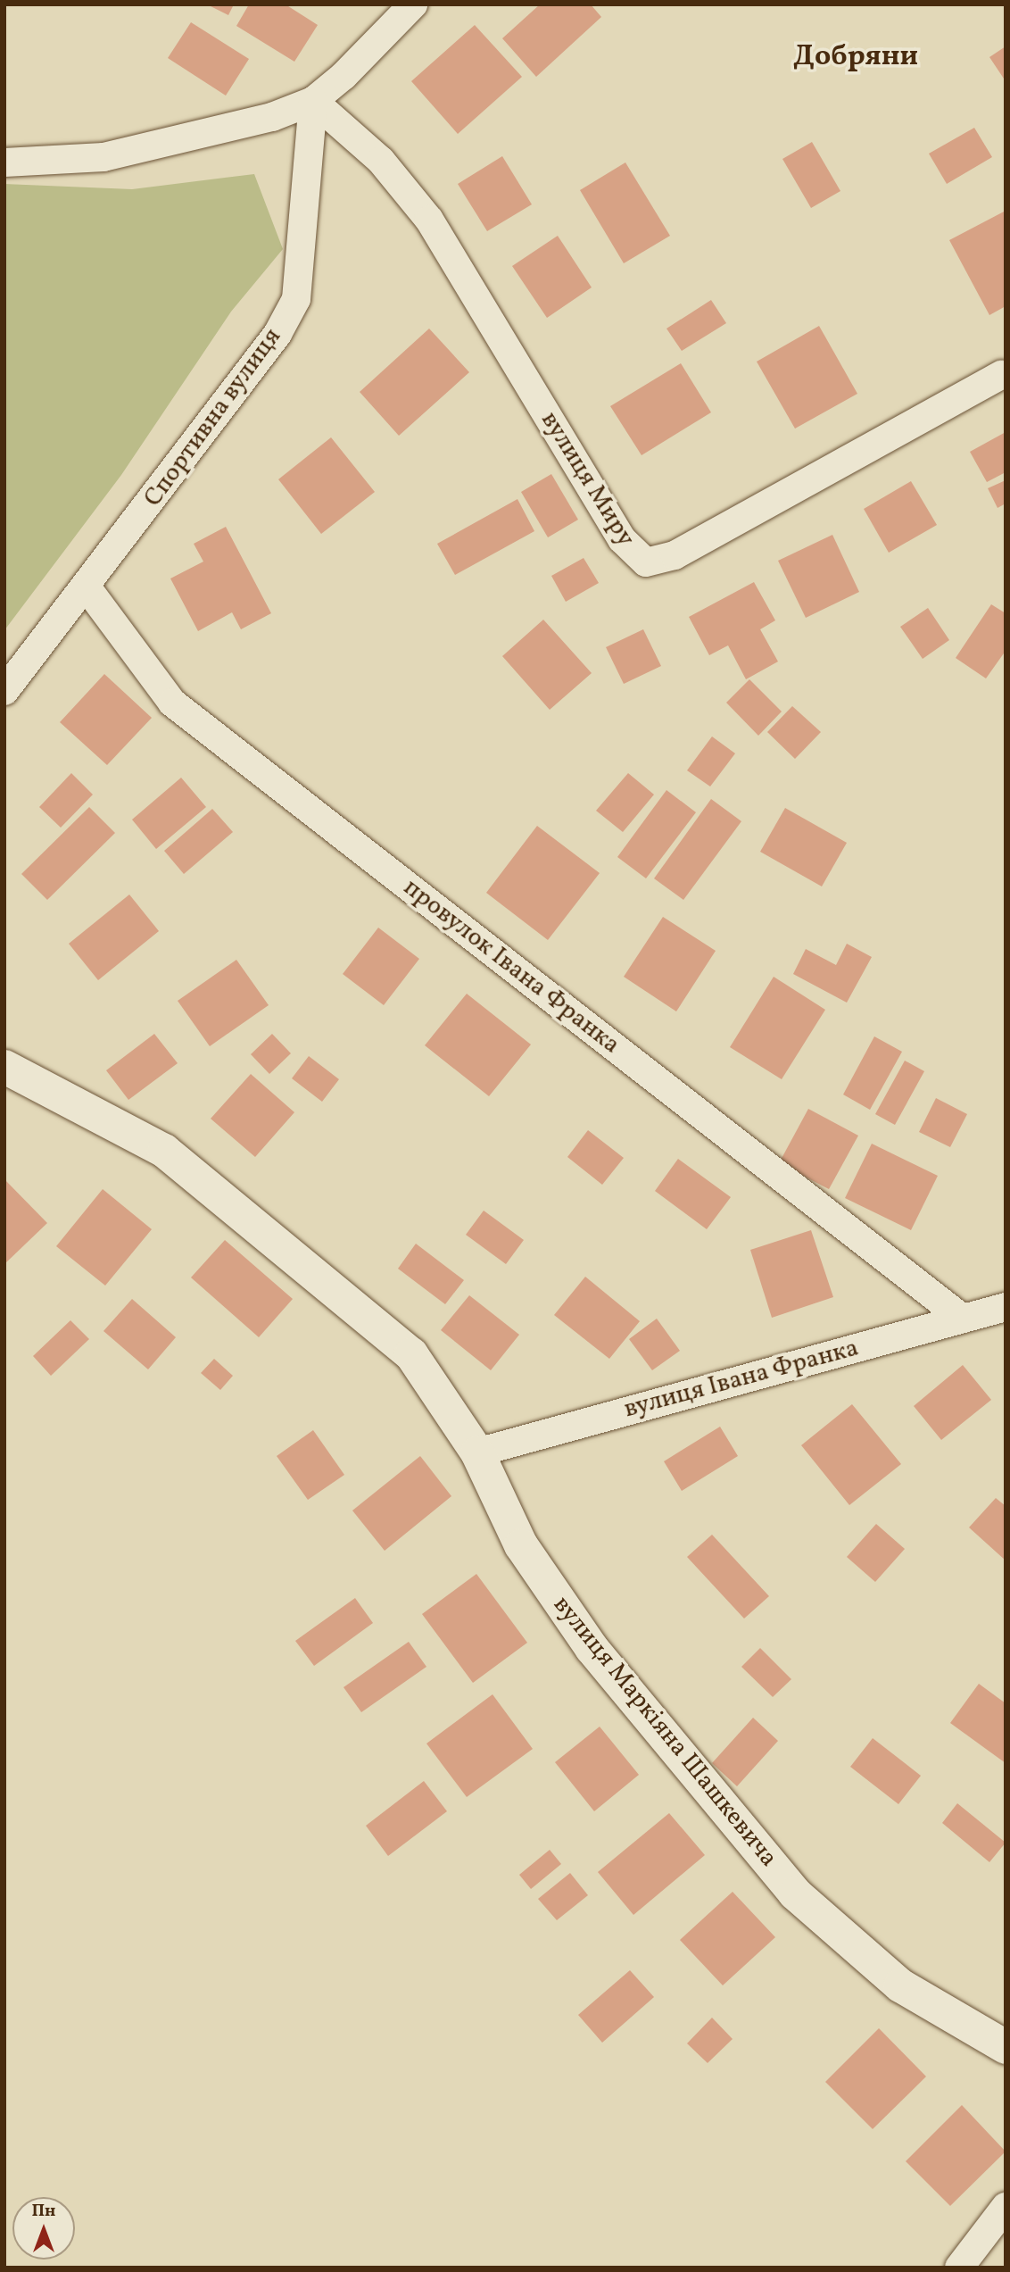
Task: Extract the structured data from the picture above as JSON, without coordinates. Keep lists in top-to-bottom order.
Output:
{
  "streets": {
    "street": [
      "Спортивна вулиця",
      "вулиця Миру",
      "провулок Івана Франка",
      "вулиця Івана Франка",
      "вулиця Маркіяна Шашкевича"
    ]
  },
  "crossings": [
    ["Спортивна вулиця", "вулиця Миру"],
    ["Спортивна вулиця", "провулок Івана Франка"],
    ["провулок Івана Франка", "вулиця Івана Франка"],
    ["вулиця Івана Франка", "вулиця Маркіяна Шашкевича"]
  ],
  "districts": ["Добряни"],
  "north": "top"
}
